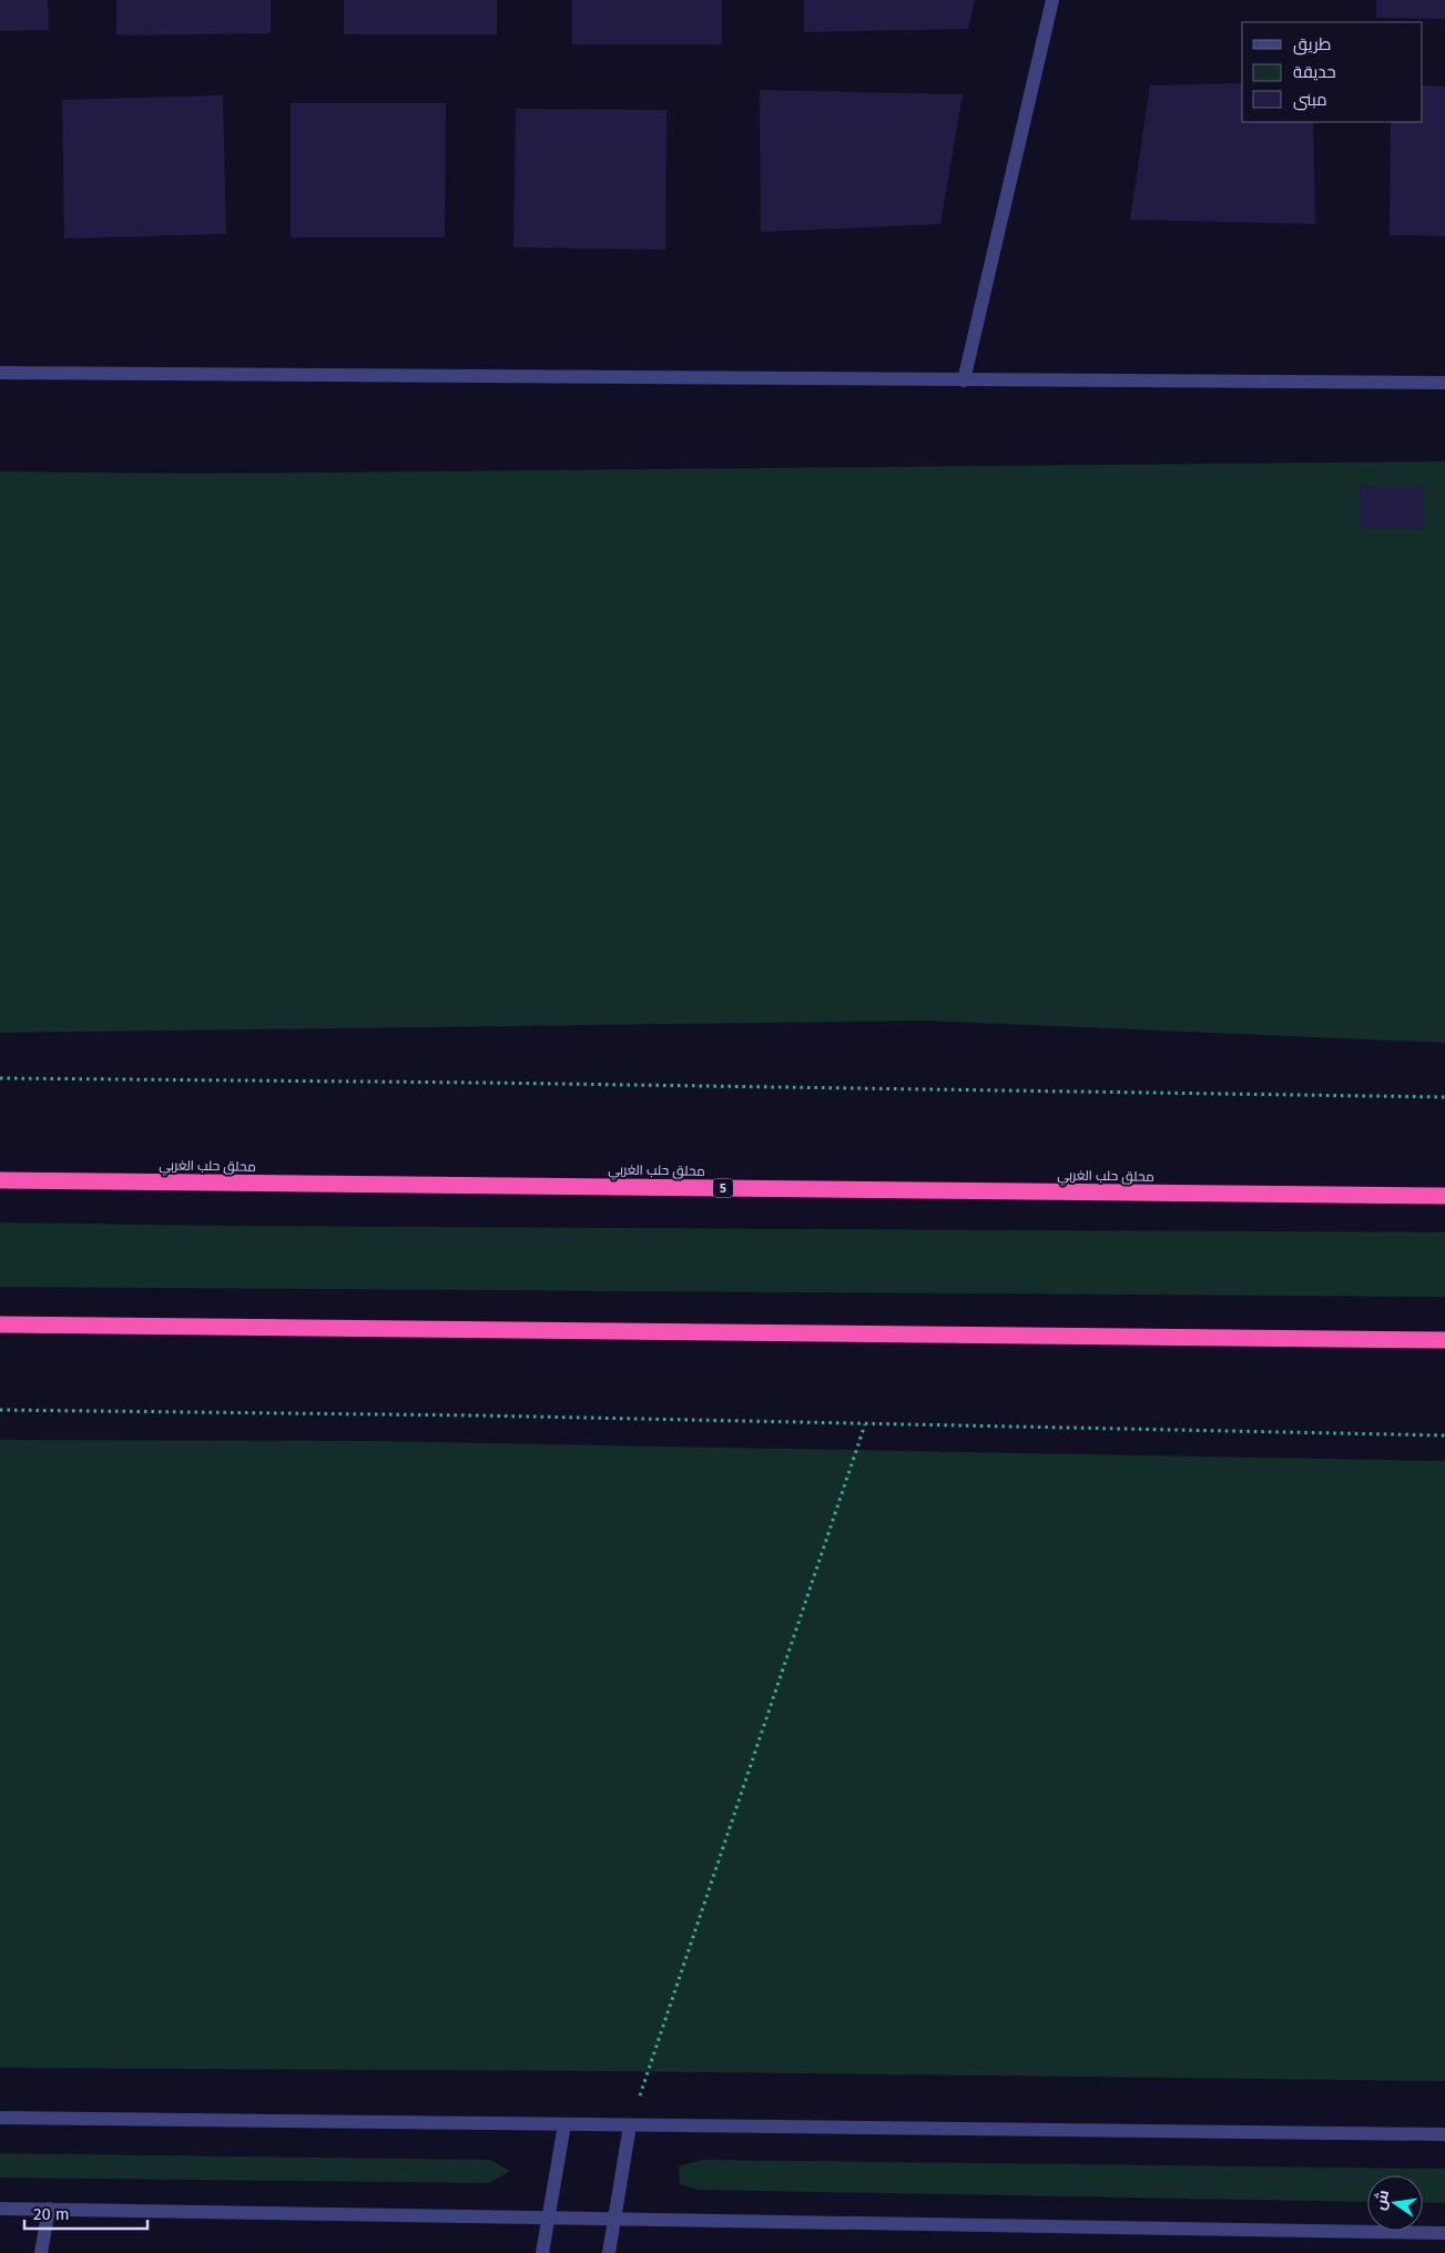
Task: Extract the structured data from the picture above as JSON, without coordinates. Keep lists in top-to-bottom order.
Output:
{
  "streets": {
    "highway": ["محلق حلب الغربي", "5"]
  },
  "legend": ["طريق", "حديقة", "مبنى"],
  "scale_bar": "20 m",
  "north": "left"
}
